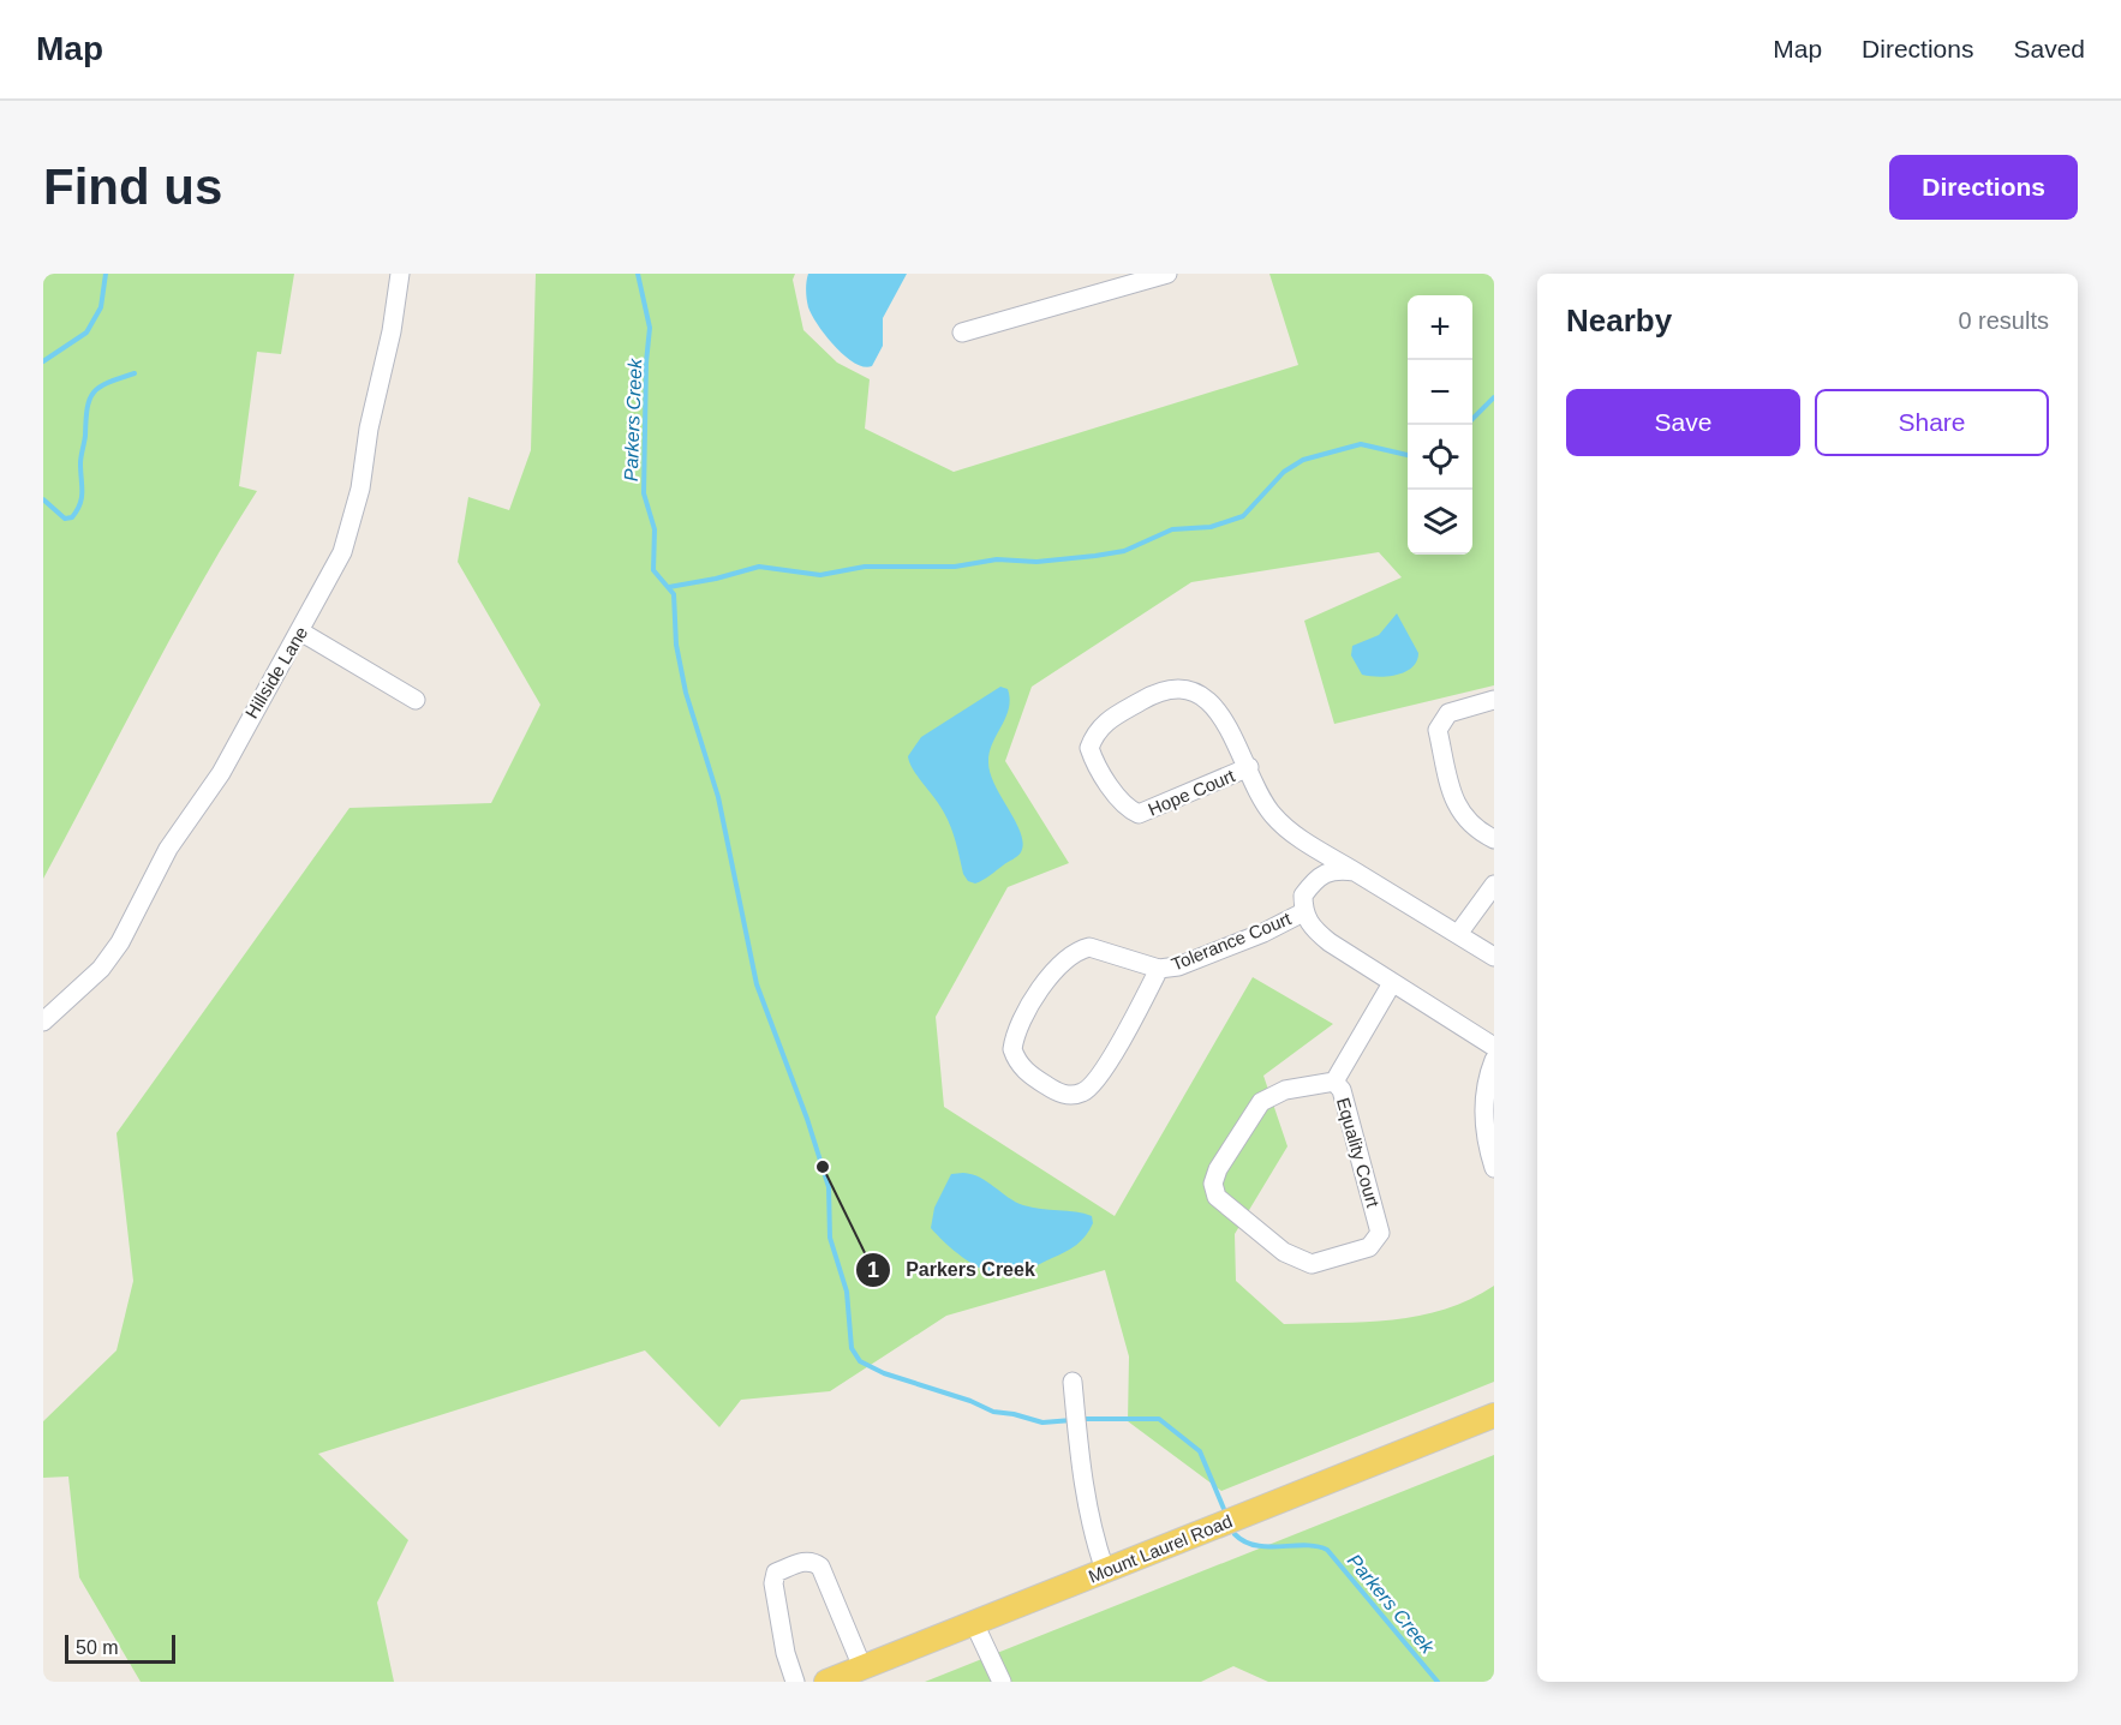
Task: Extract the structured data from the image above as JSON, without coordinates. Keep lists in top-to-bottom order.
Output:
{
  "streets": {
    "main road": ["Mount Laurel Road"],
    "street": [
      "Hillside Lane",
      "Hope Court",
      "Tolerance Court",
      "Equality Court"
    ]
  },
  "water": ["Parkers Creek"],
  "places": ["Parkers Creek"],
  "scale_bar": "50 m",
  "page": {
    "header": "Map",
    "nav": ["Map", "Directions", "Saved"],
    "buttons": [
      "Directions",
      ["Save", "Share"]
    ],
    "title": "Find us",
    "heading": ["Nearby", "0 results"],
    "map_buttons": ["+", "−"],
    "scale": "50 m"
  }
}
